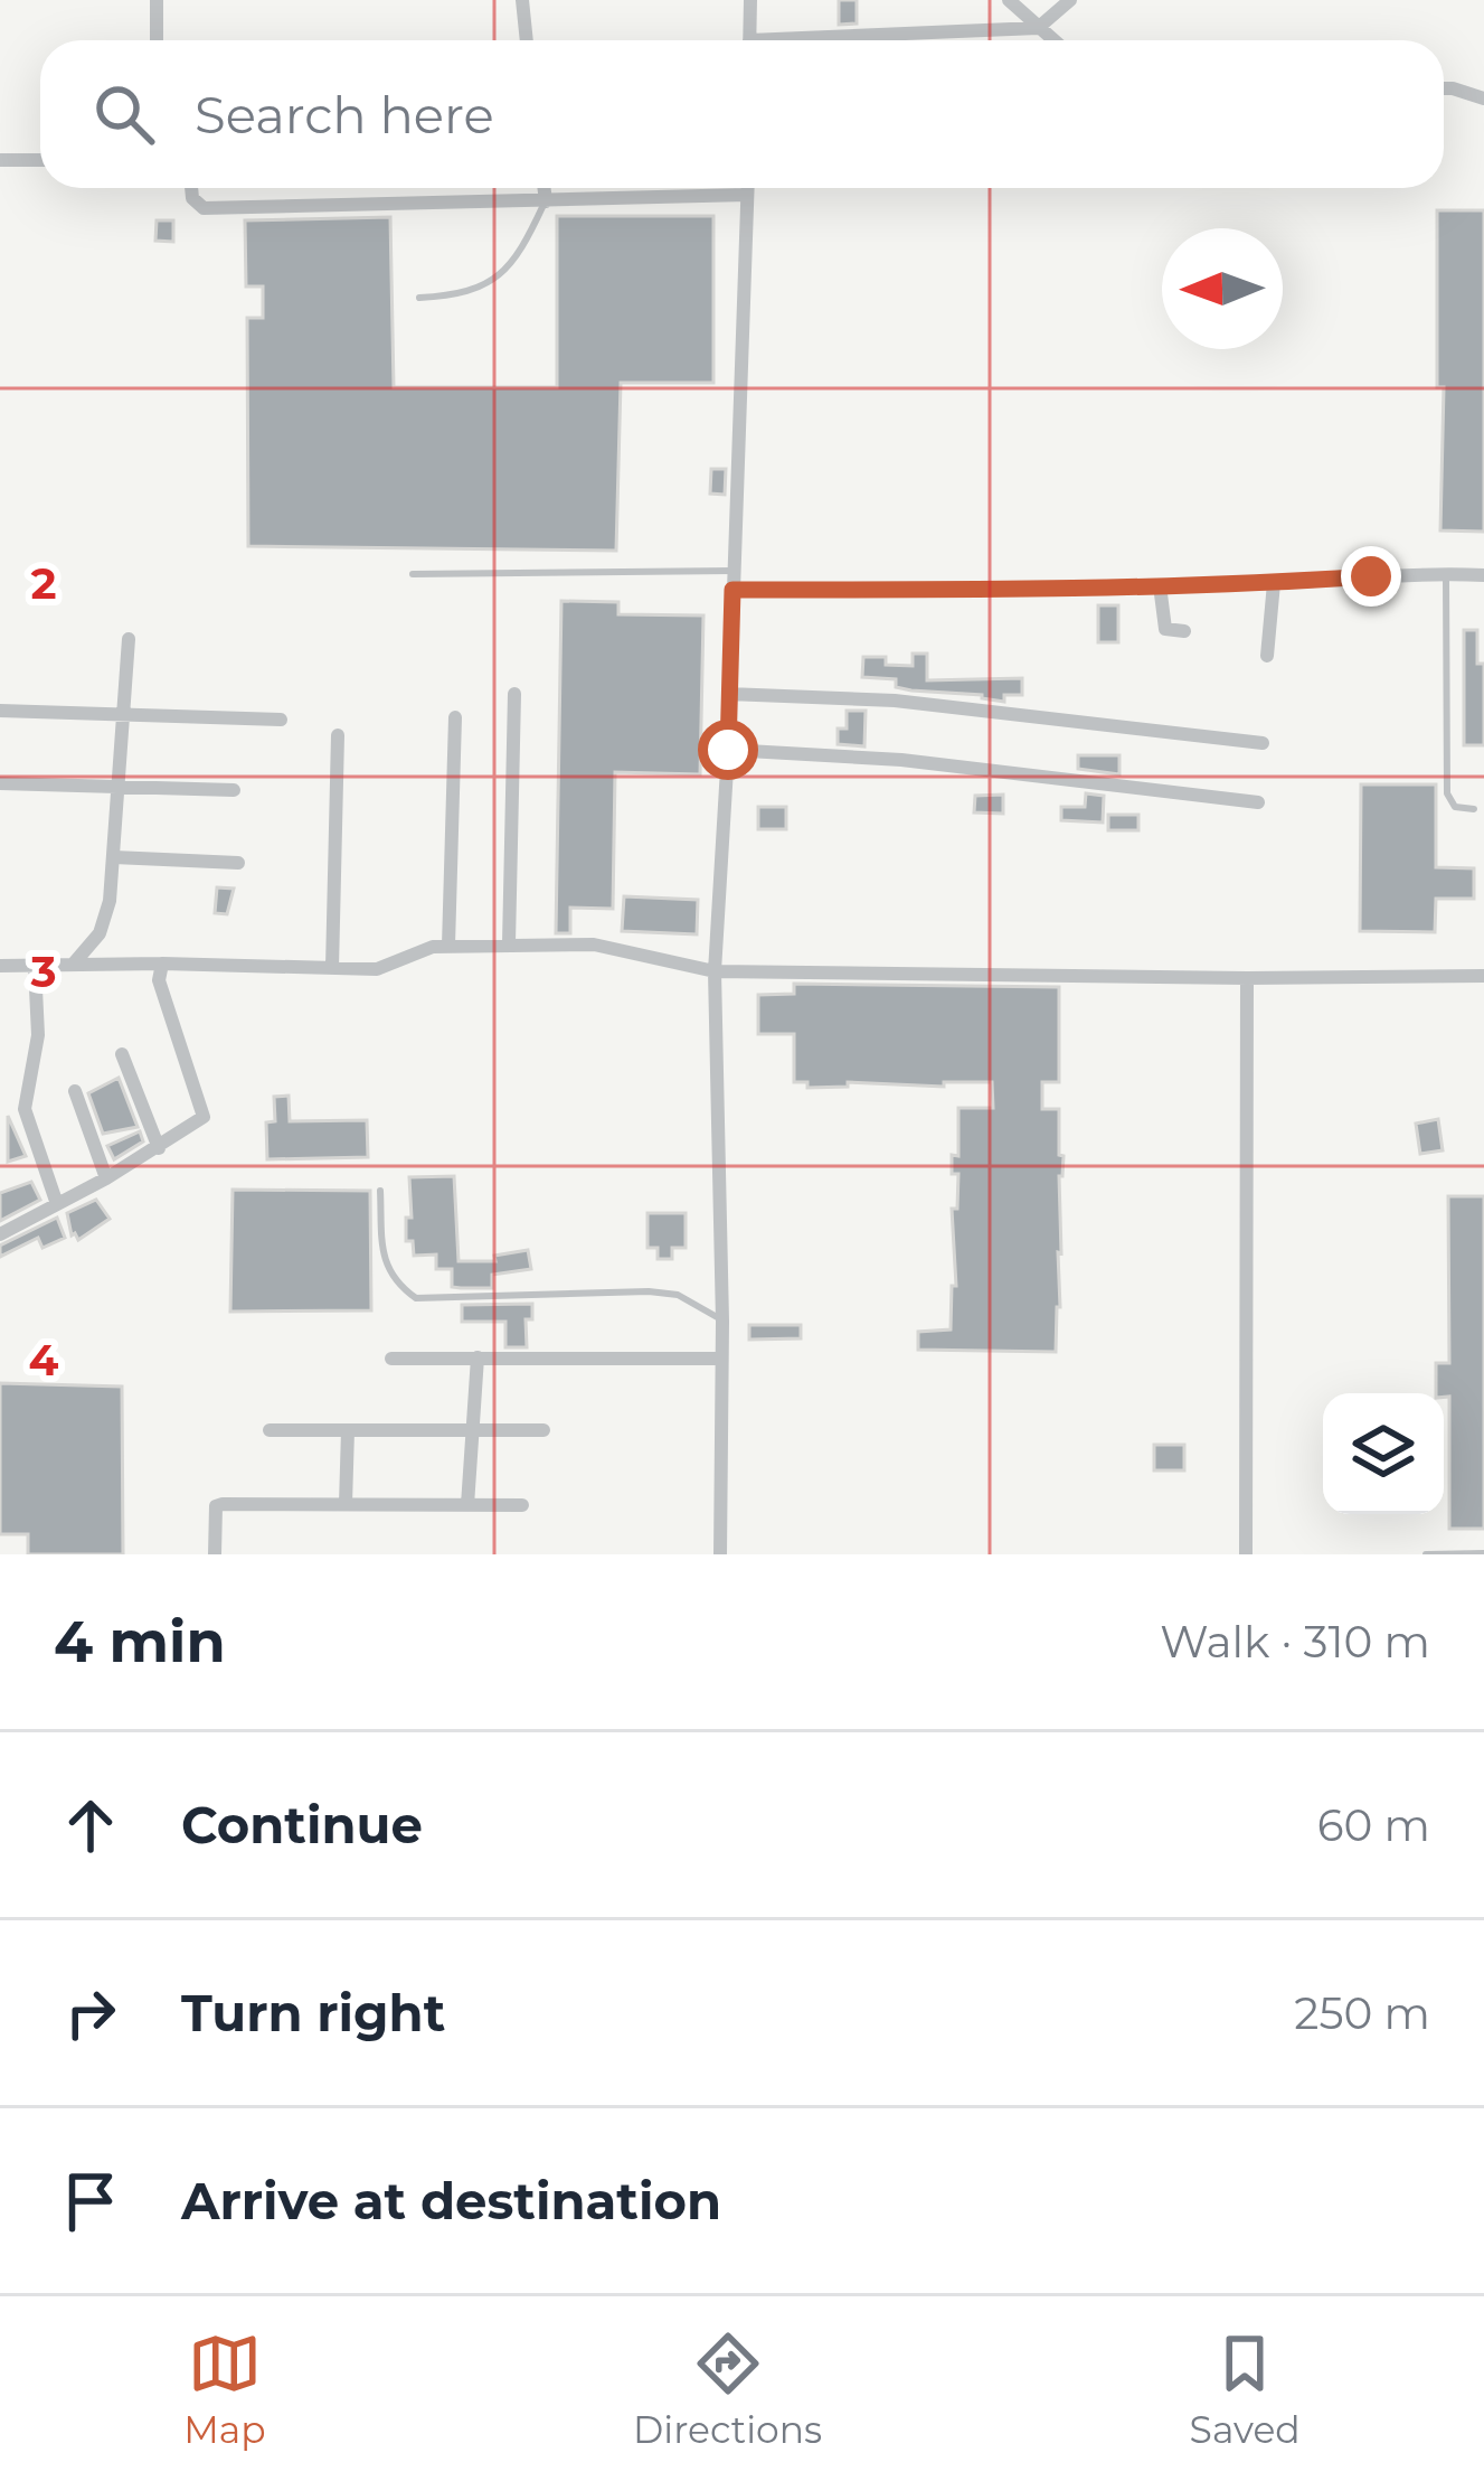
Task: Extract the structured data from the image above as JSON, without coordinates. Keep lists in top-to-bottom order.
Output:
{
  "north": "left",
  "page": {
    "search": "Search here",
    "heading": ["4 min", "Walk · 310 m"],
    "list": [
      ["Continue", "60 m"],
      ["Turn right", "250 m"],
      "Arrive at destination"
    ],
    "nav": ["Map", "Directions", "Saved"]
  },
  "grid": {
    "rows": ["2", "3", "4"]
  }
}
